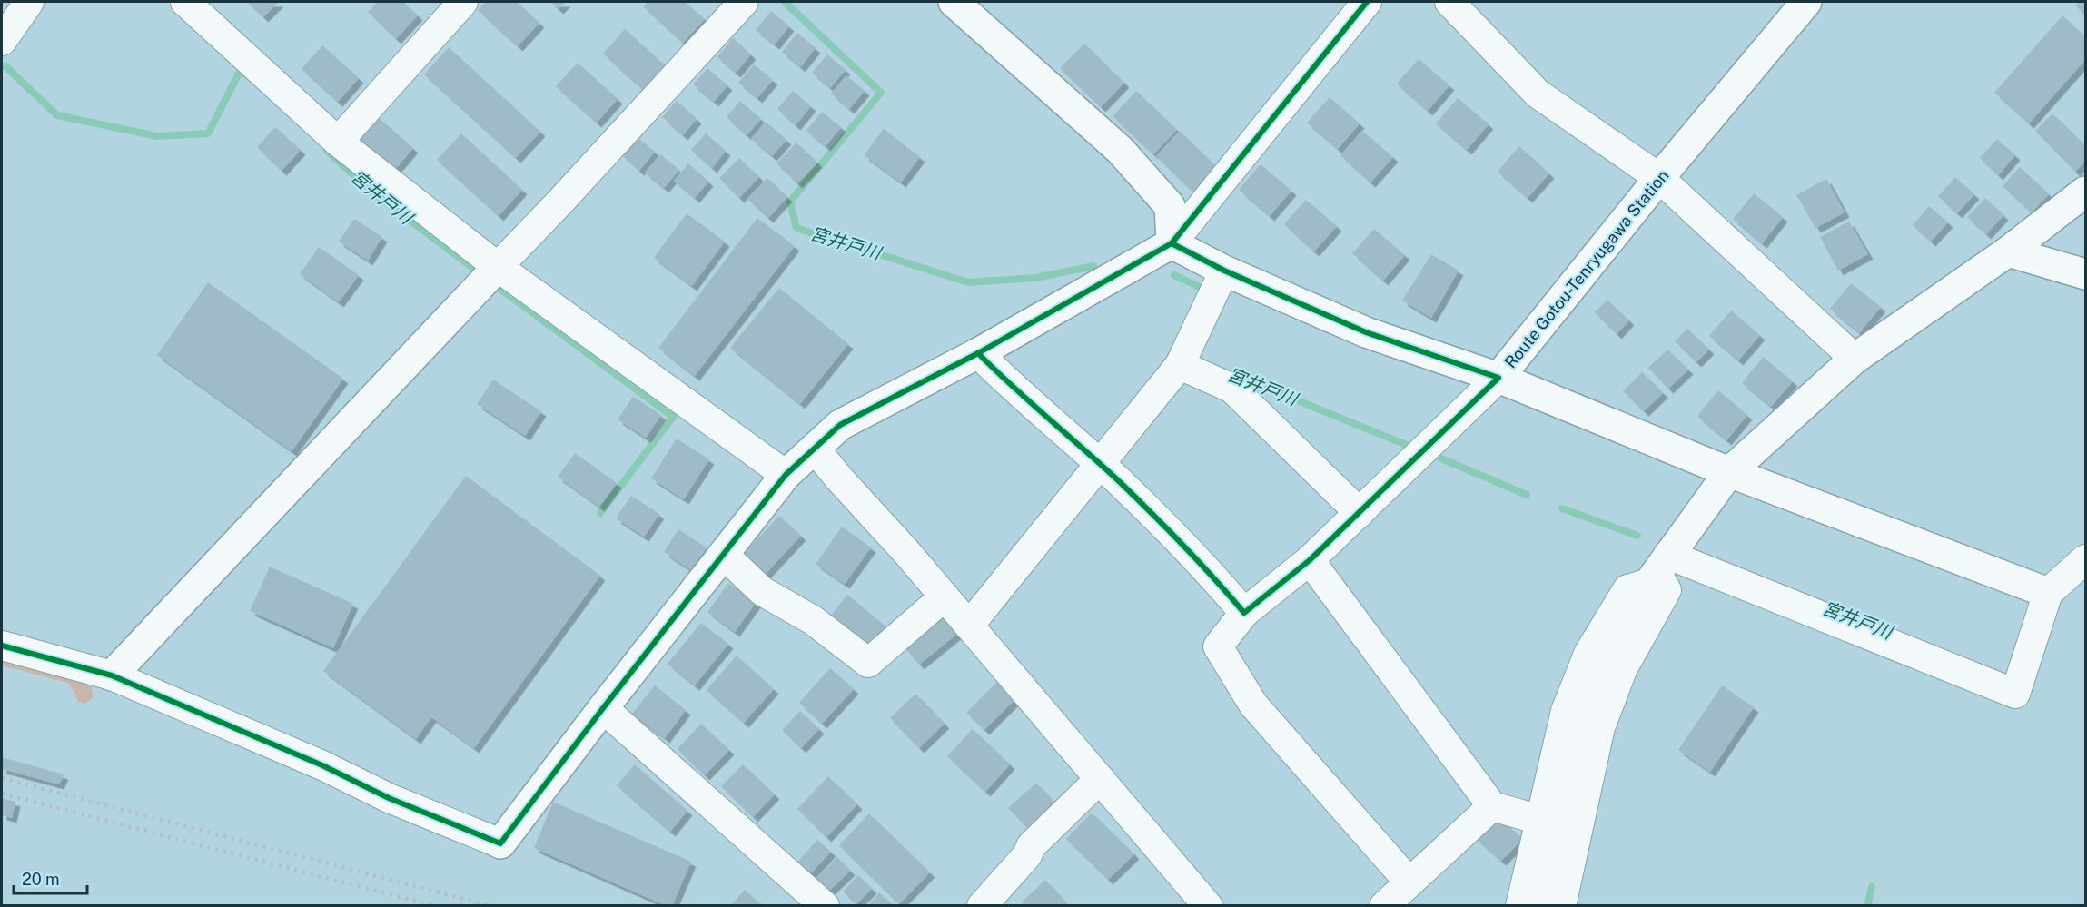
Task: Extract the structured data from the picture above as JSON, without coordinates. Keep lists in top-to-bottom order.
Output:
{
  "streets": {
    "street": ["Route Gotou-Tenryugawa Station"]
  },
  "water": ["宮井戸川"],
  "scale_bar": "20 m"
}
